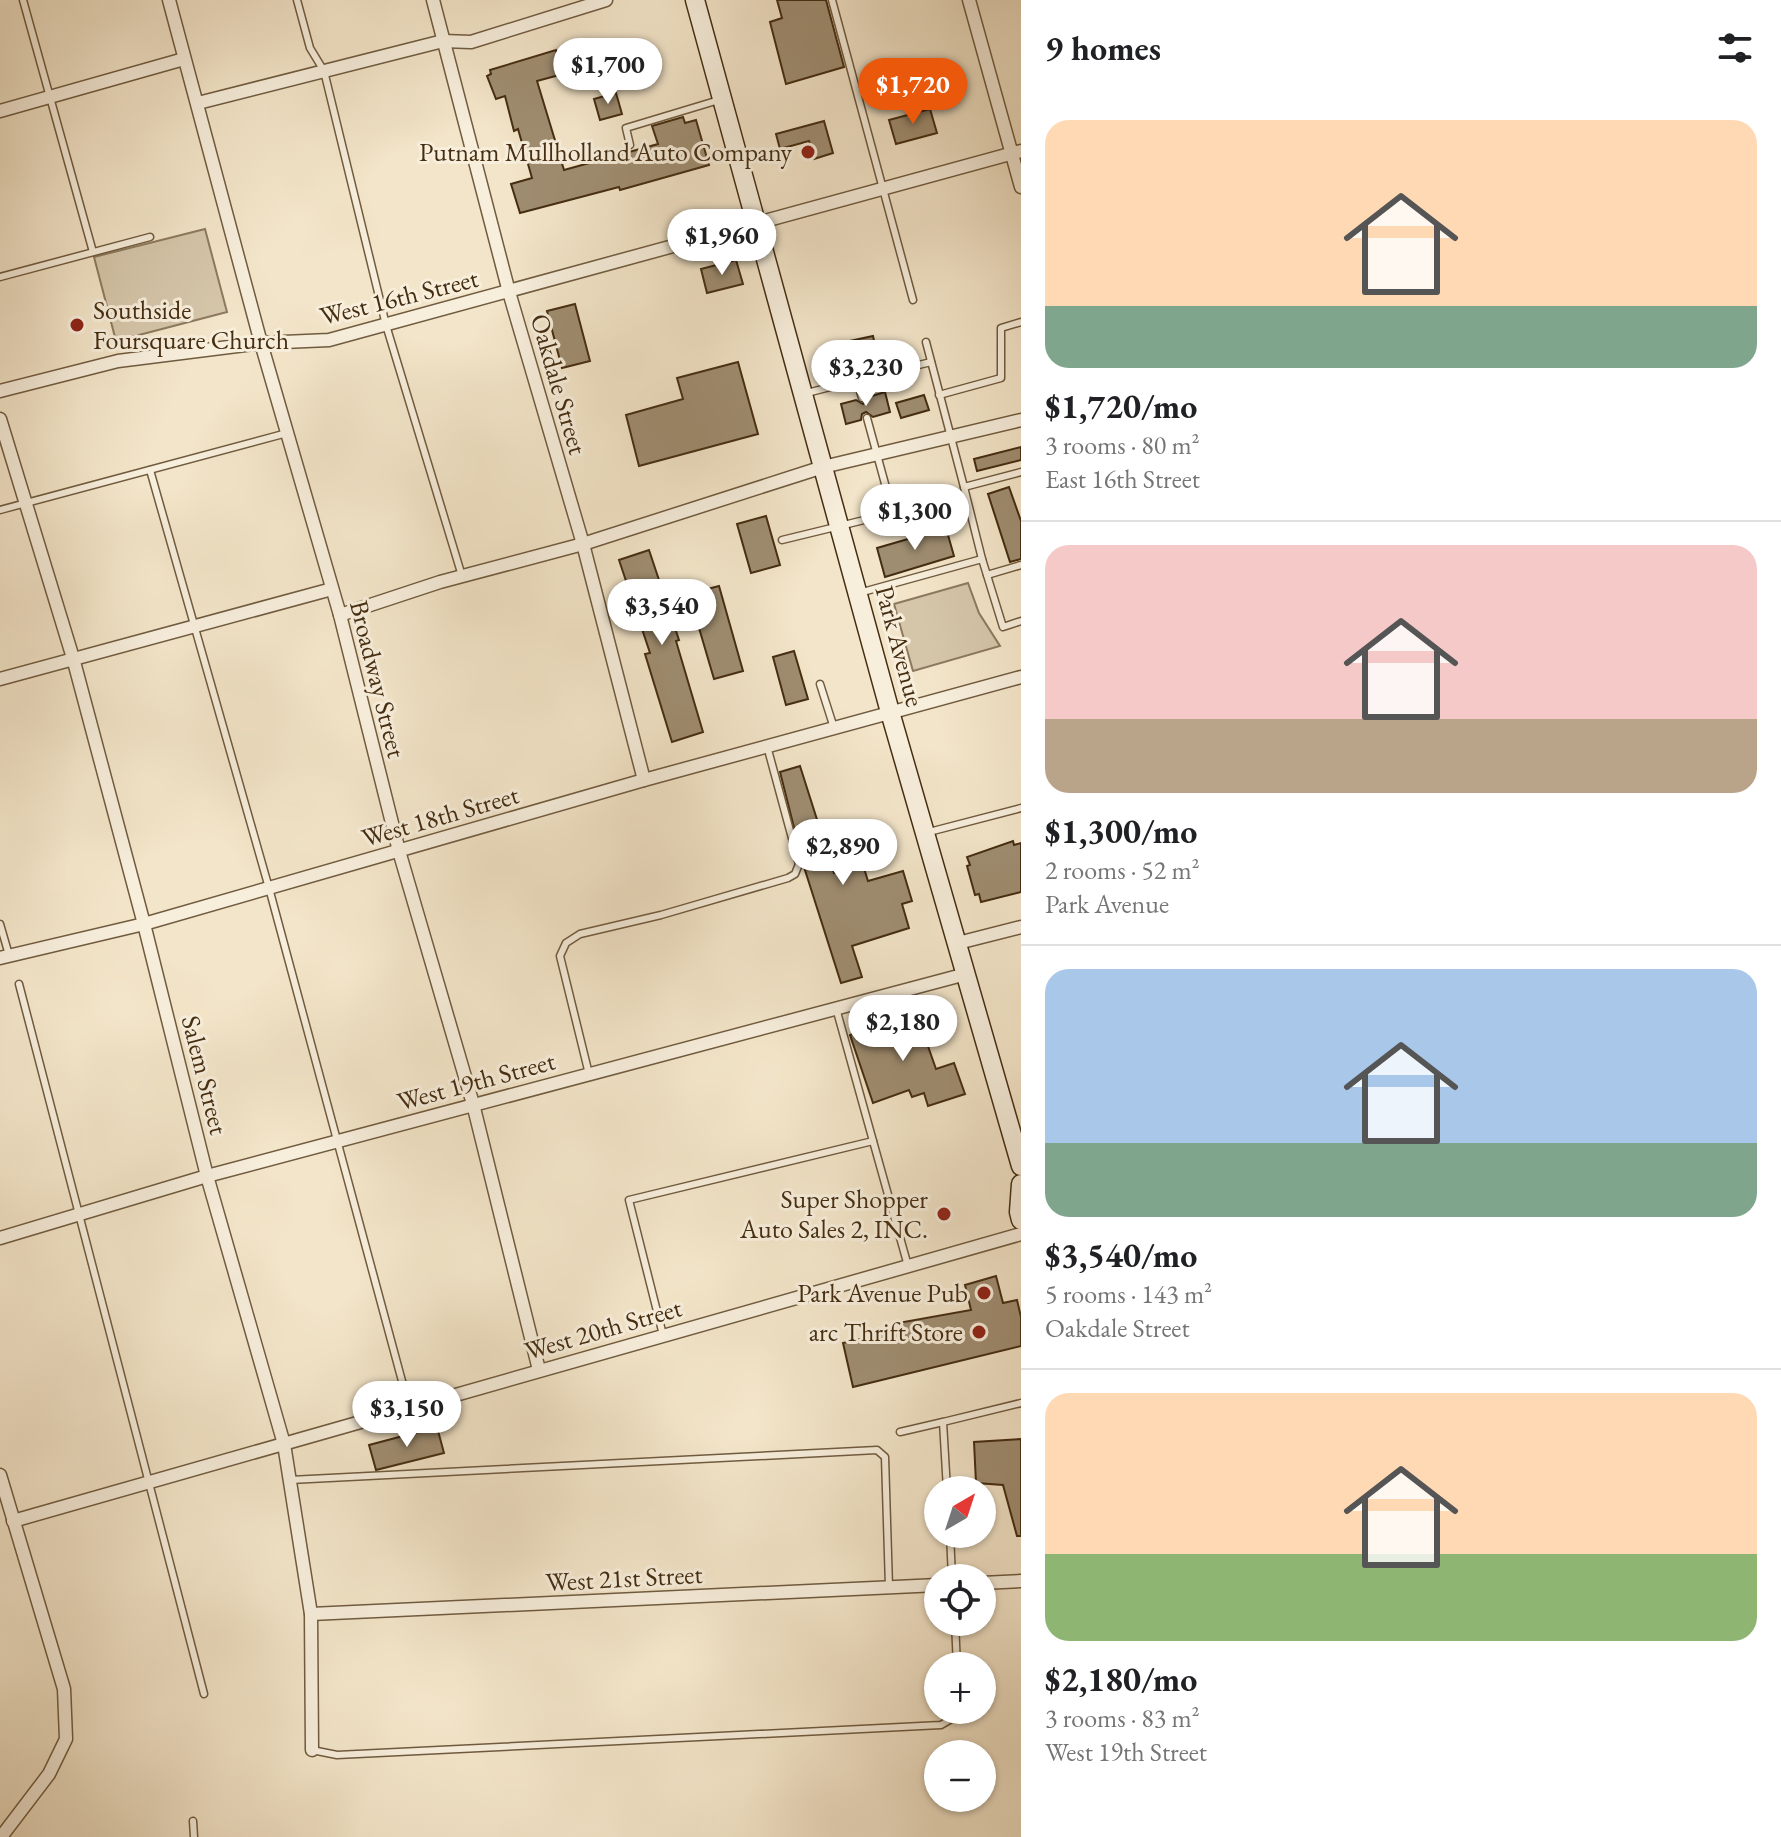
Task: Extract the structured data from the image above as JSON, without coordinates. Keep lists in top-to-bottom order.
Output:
{
  "streets": {
    "main road": ["Park Avenue"],
    "street": [
      "West 16th Street",
      "Oakdale Street",
      "Broadway Street",
      "West 18th Street",
      "Salem Street",
      "West 19th Street",
      "West 20th Street",
      "West 21st Street"
    ]
  },
  "crossings": [
    ["West 16th Street", "Oakdale Street"],
    ["West 16th Street", "Park Avenue"],
    ["West 16th Street", "Broadway Street"],
    ["Oakdale Street", "West 18th Street"],
    ["Park Avenue", "West 18th Street"],
    ["Park Avenue", "West 19th Street"],
    ["Broadway Street", "West 18th Street"],
    ["Broadway Street", "West 19th Street"],
    ["Broadway Street", "West 20th Street"],
    ["West 18th Street", "Salem Street"],
    ["Salem Street", "West 19th Street"],
    ["Salem Street", "West 20th Street"],
    ["Salem Street", "West 21st Street"]
  ],
  "places": [
    "Putnam Mullholland Auto Company",
    "Southside Foursquare Church",
    "Super Shopper Auto Sales 2, INC.",
    "Park Avenue Pub",
    "arc Thrift Store"
  ],
  "north": "top right",
  "page": {
    "heading": "9 homes",
    "price": [
      "$1,700",
      "$1,720",
      "$1,960",
      "$3,230",
      "$1,300",
      "$3,540",
      "$2,890",
      "$2,180",
      "$3,150"
    ],
    "list": [
      {
        "name": "$1,720/mo",
        "note": "3 rooms · 80 m² · East 16th Street"
      },
      {
        "name": "$1,300/mo",
        "note": "2 rooms · 52 m² · Park Avenue"
      },
      {
        "name": "$3,540/mo",
        "note": "5 rooms · 143 m² · Oakdale Street"
      },
      {
        "name": "$2,180/mo",
        "note": "3 rooms · 83 m² · West 19th Street"
      }
    ],
    "map_buttons": ["+", "−"]
  }
}
